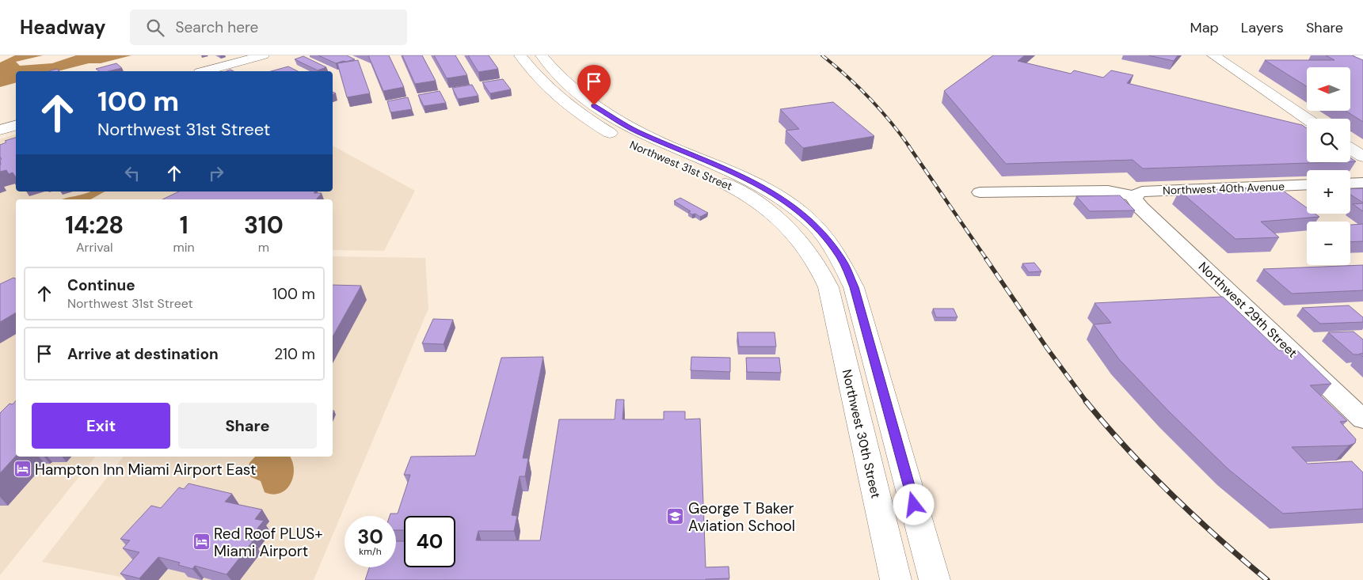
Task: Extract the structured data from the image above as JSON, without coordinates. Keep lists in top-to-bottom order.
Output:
{
  "streets": {
    "street": [
      "Northwest 31st Street",
      "Northwest 40th Avenue",
      "Northwest 29th Street",
      "Northwest 30th Street"
    ]
  },
  "crossings": [
    ["Northwest 31st Street", "Northwest 30th Street"],
    ["Northwest 40th Avenue", "Northwest 29th Street"]
  ],
  "places": {
    "hotel": ["Hampton Inn Miami Airport East", "Red Roof PLUS+ Miami Airport"],
    "school or university": ["George T Baker Aviation School"]
  },
  "north": "left",
  "page": {
    "header": "Headway",
    "search": "Search here",
    "nav": ["Map", "Layers", "Share"],
    "map_buttons": ["+", "−"],
    "turn": ["100 m", "Northwest 31st Street"],
    "eta": [
      "14:28",
      "Arrival",
      "1",
      "min",
      "310",
      "m"
    ],
    "list": [
      {
        "name": "Continue",
        "note": "Northwest 31st Street",
        "value": "100 m"
      },
      {
        "name": "Arrive at destination",
        "value": "210 m"
      }
    ],
    "buttons": ["Exit", "Share"],
    "speed": "30 km/h",
    "limit": "40"
  }
}
